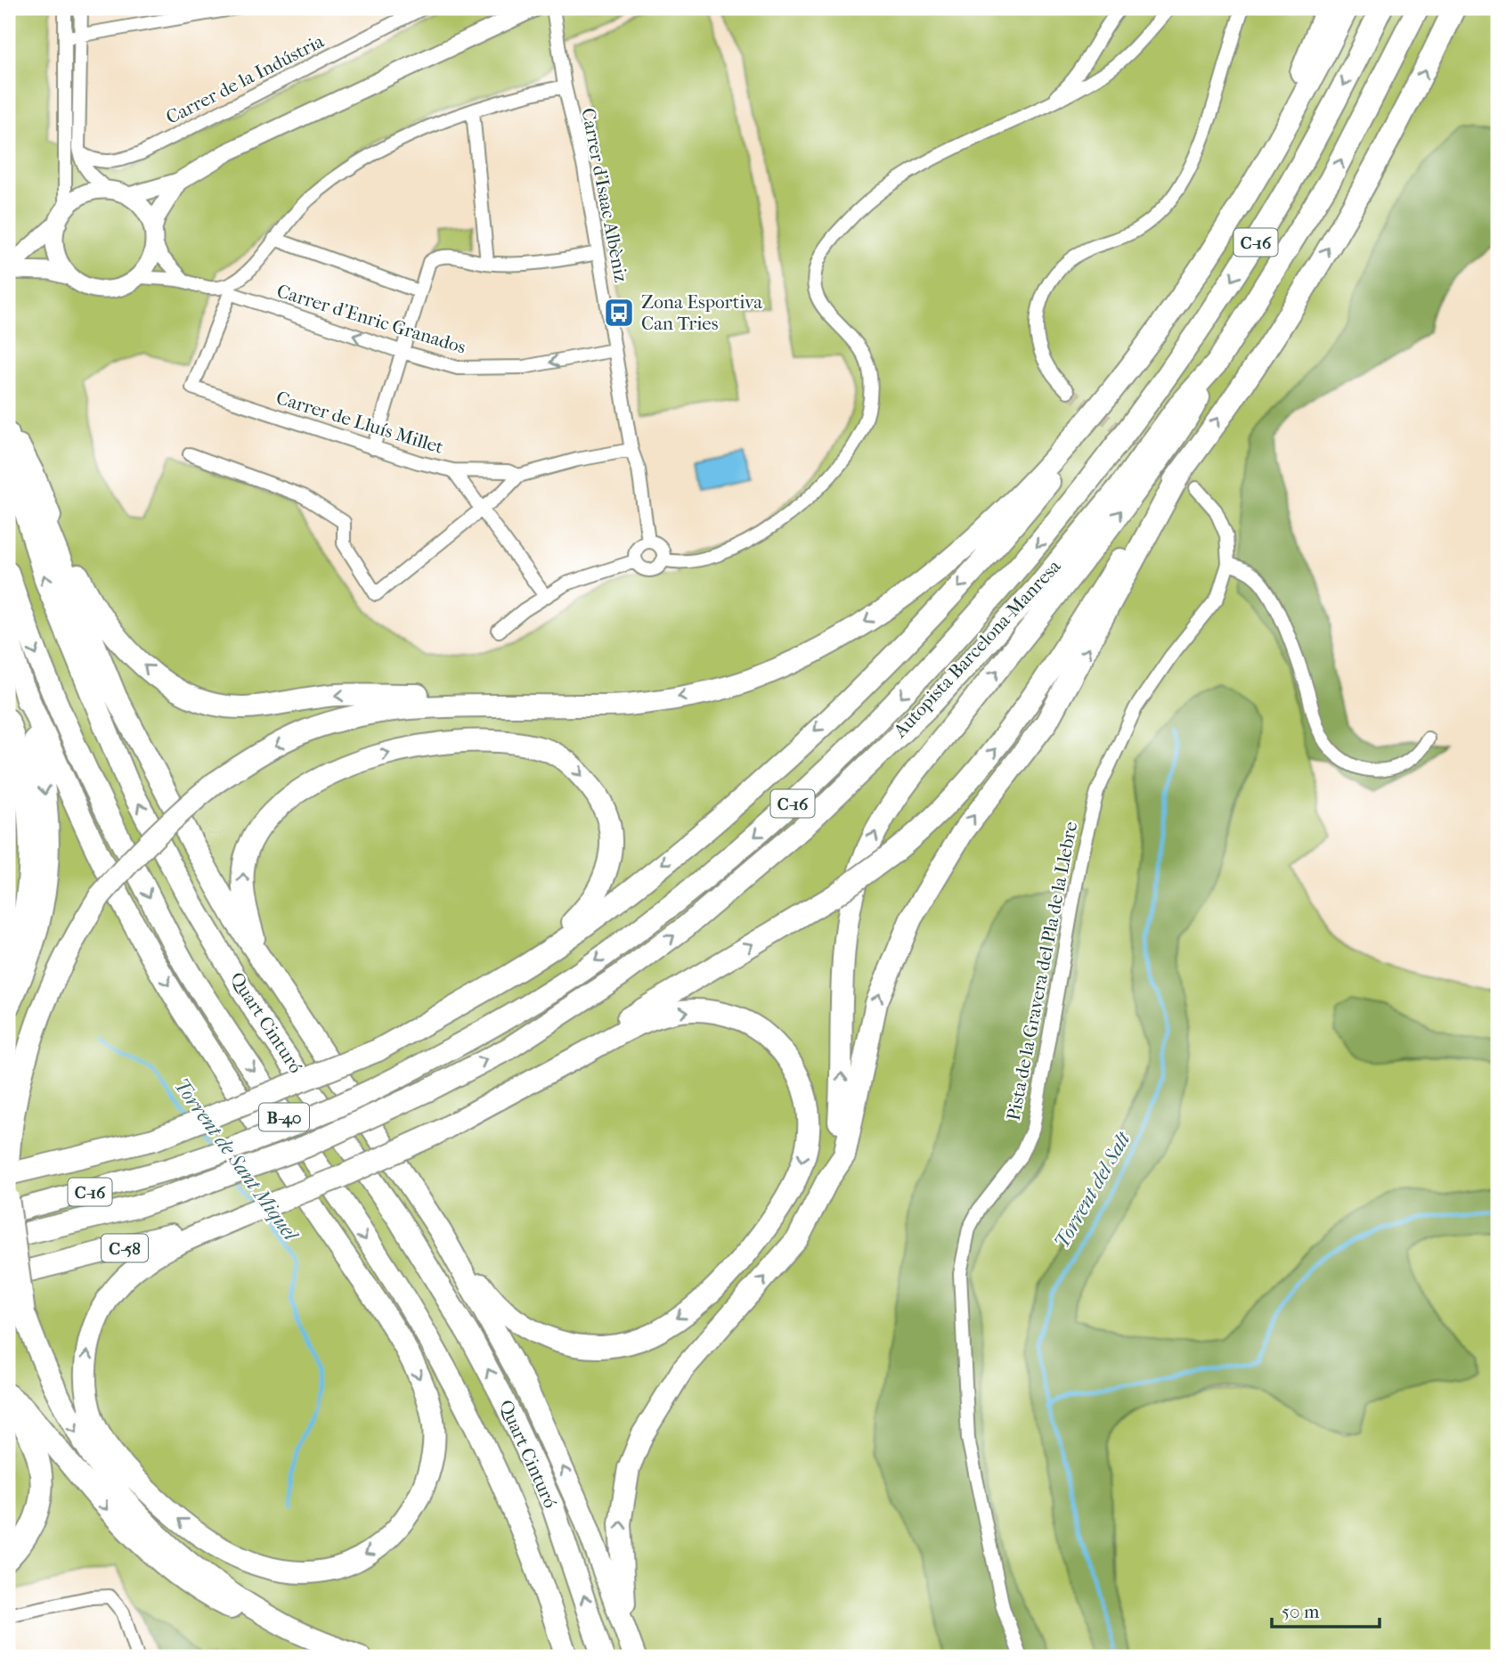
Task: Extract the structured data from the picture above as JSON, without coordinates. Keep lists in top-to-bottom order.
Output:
{
  "streets": {
    "highway": [
      "C-16",
      "Autopista Barcelona-Manresa",
      "Quart Cinturó",
      "B-40",
      "C-58"
    ],
    "street": [
      "Carrer de la Indústria",
      "Carrer d'Isaac Albèniz",
      "Carrer d'Enric Granados",
      "Carrer de Lluís Millet",
      "Pista de la Gravera del Pla de la Llebre"
    ]
  },
  "crossings": [
    ["Carrer d'Isaac Albèniz", "Carrer d'Enric Granados"],
    ["Carrer d'Isaac Albèniz", "Carrer de Lluís Millet"],
    ["Carrer d'Enric Granados", "Carrer de Lluís Millet"]
  ],
  "water": ["Torrent de Sant Miquel", "Torrent del Salt"],
  "places": {
    "bus stop": ["Zona Esportiva Can Tries"]
  },
  "scale_bar": "50 m"
}
